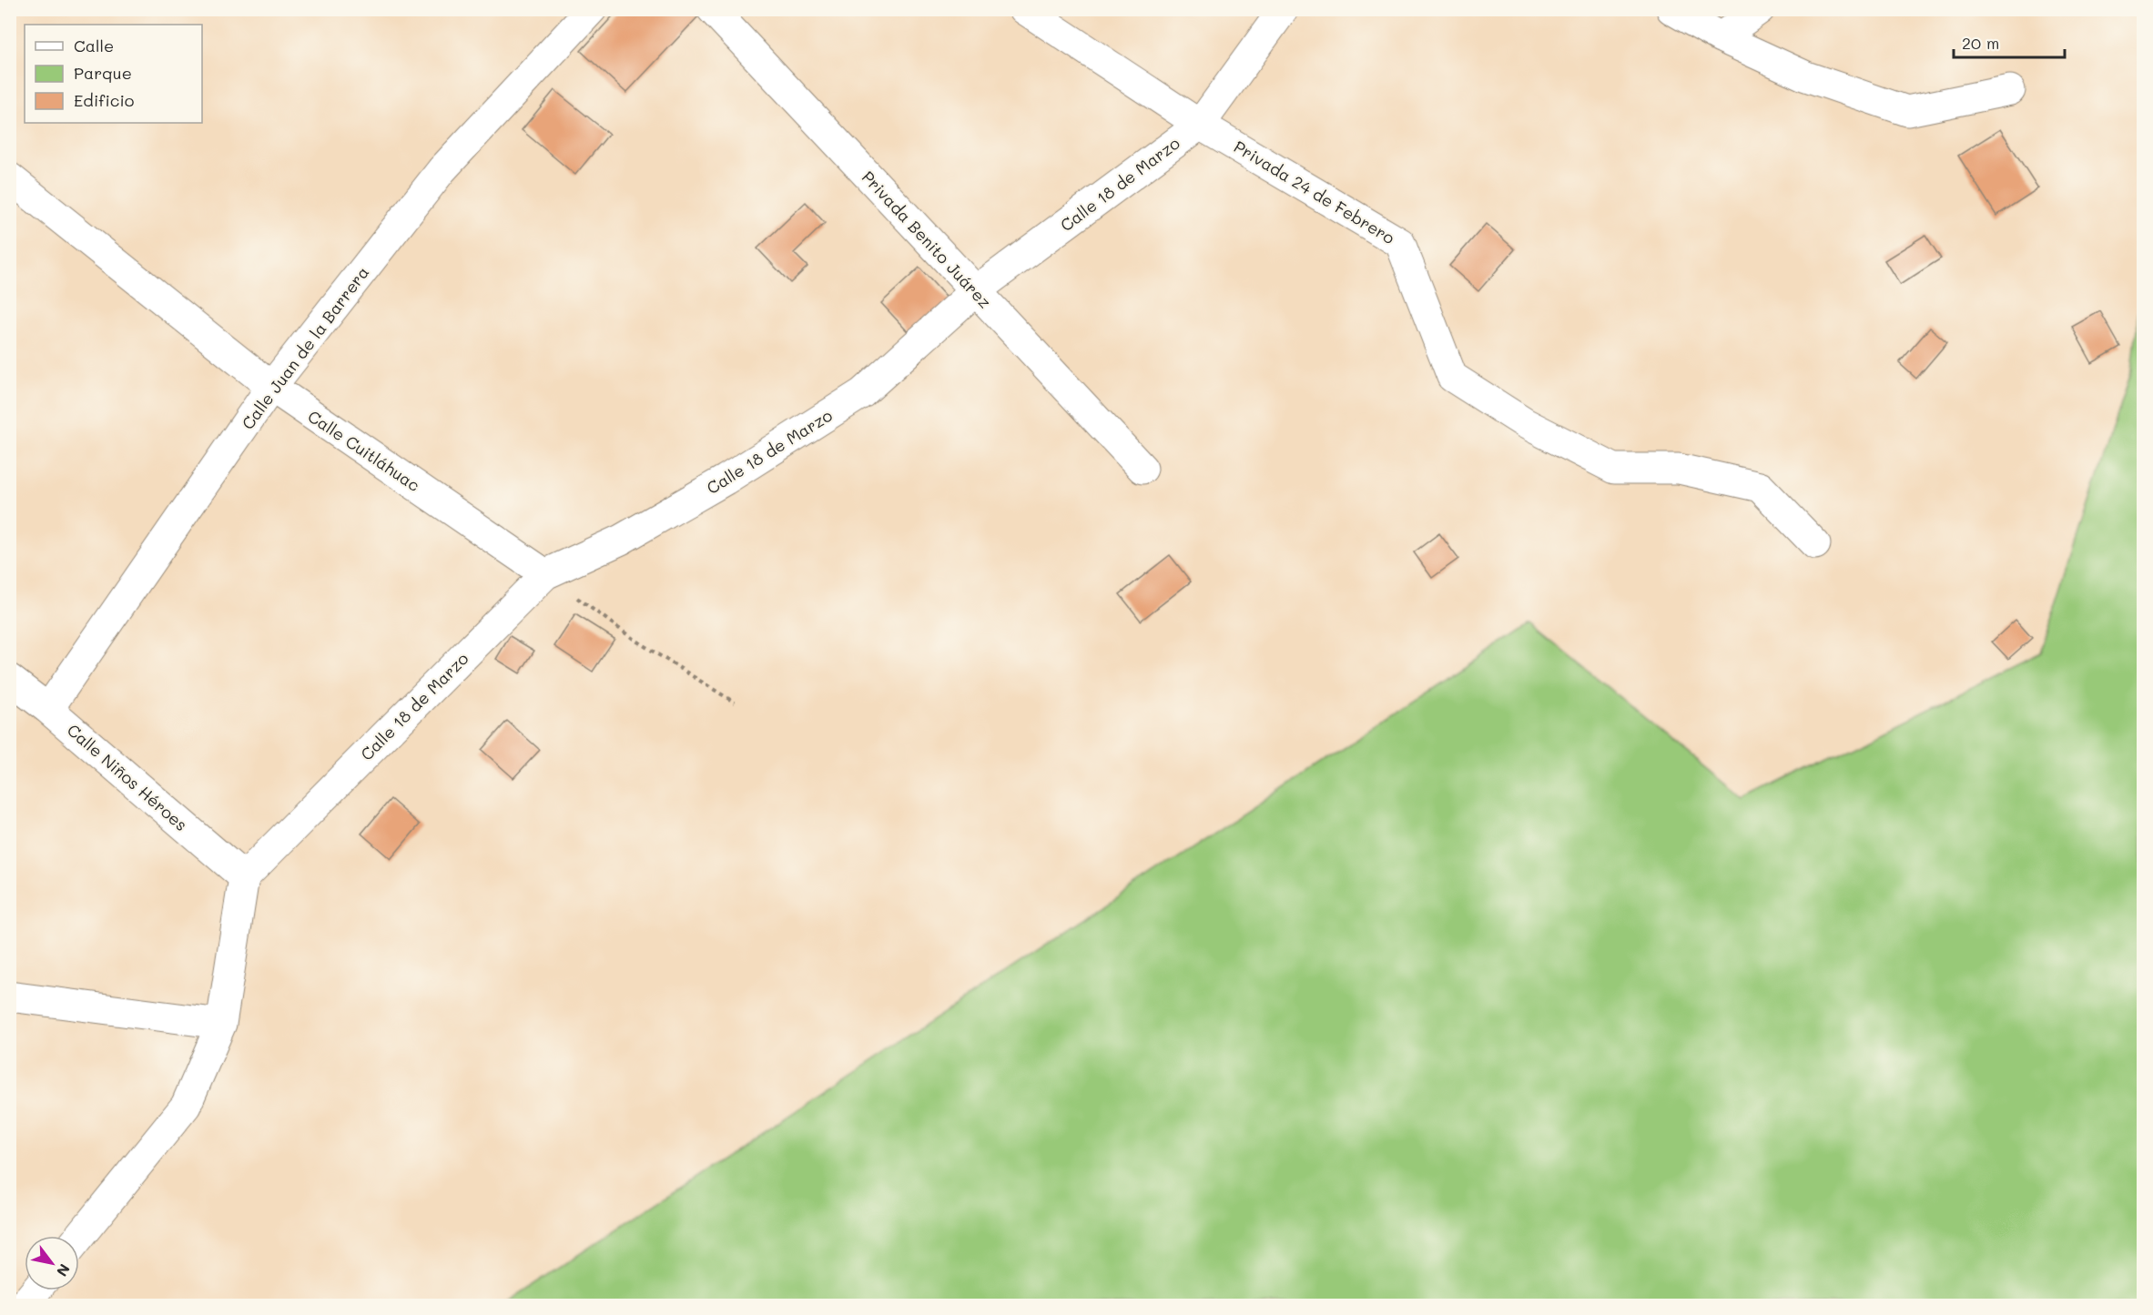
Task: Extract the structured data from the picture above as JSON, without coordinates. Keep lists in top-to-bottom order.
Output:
{
  "streets": {
    "street": [
      "Calle 18 de Marzo",
      "Privada 24 de Febrero",
      "Privada Benito Juárez",
      "Calle Juan de la Barrera",
      "Calle Cuitláhuac",
      "Calle Niños Héroes"
    ]
  },
  "crossings": [
    ["Calle 18 de Marzo", "Privada 24 de Febrero"],
    ["Calle 18 de Marzo", "Privada Benito Juárez"],
    ["Calle 18 de Marzo", "Calle Cuitláhuac"],
    ["Calle 18 de Marzo", "Calle Niños Héroes"],
    ["Calle Juan de la Barrera", "Calle Cuitláhuac"],
    ["Calle Juan de la Barrera", "Calle Niños Héroes"]
  ],
  "legend": ["Calle", "Parque", "Edificio"],
  "scale_bar": "20 m",
  "north": "bottom right"
}
